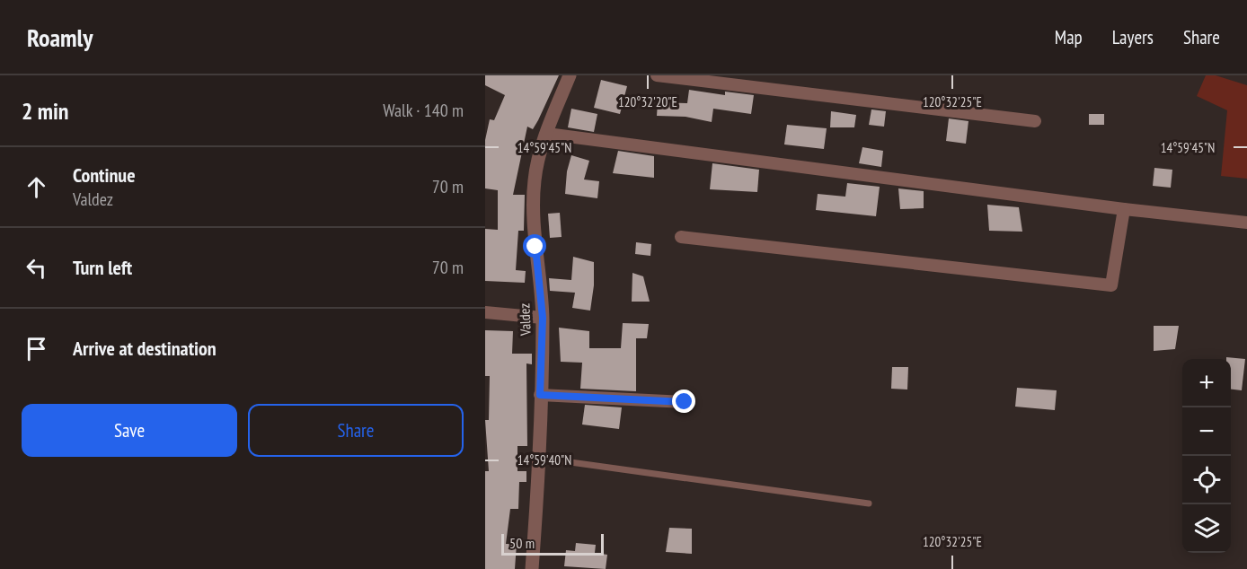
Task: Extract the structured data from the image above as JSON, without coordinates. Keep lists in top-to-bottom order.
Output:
{
  "streets": {
    "street": ["Valdez"]
  },
  "scale_bar": "50 m",
  "page": {
    "header": "Roamly",
    "nav": ["Map", "Layers", "Share"],
    "heading": ["2 min", "Walk · 140 m"],
    "list": [
      ["Continue", "Valdez", "70 m"],
      ["Turn left", "70 m"],
      "Arrive at destination"
    ],
    "map_buttons": ["+", "−"],
    "buttons": ["Save", "Share"],
    "scale": "50 m"
  },
  "coordinates": [
    "120°32'20\"E",
    "120°32'25\"E",
    "14°59'45\"N",
    "14°59'40\"N"
  ]
}
